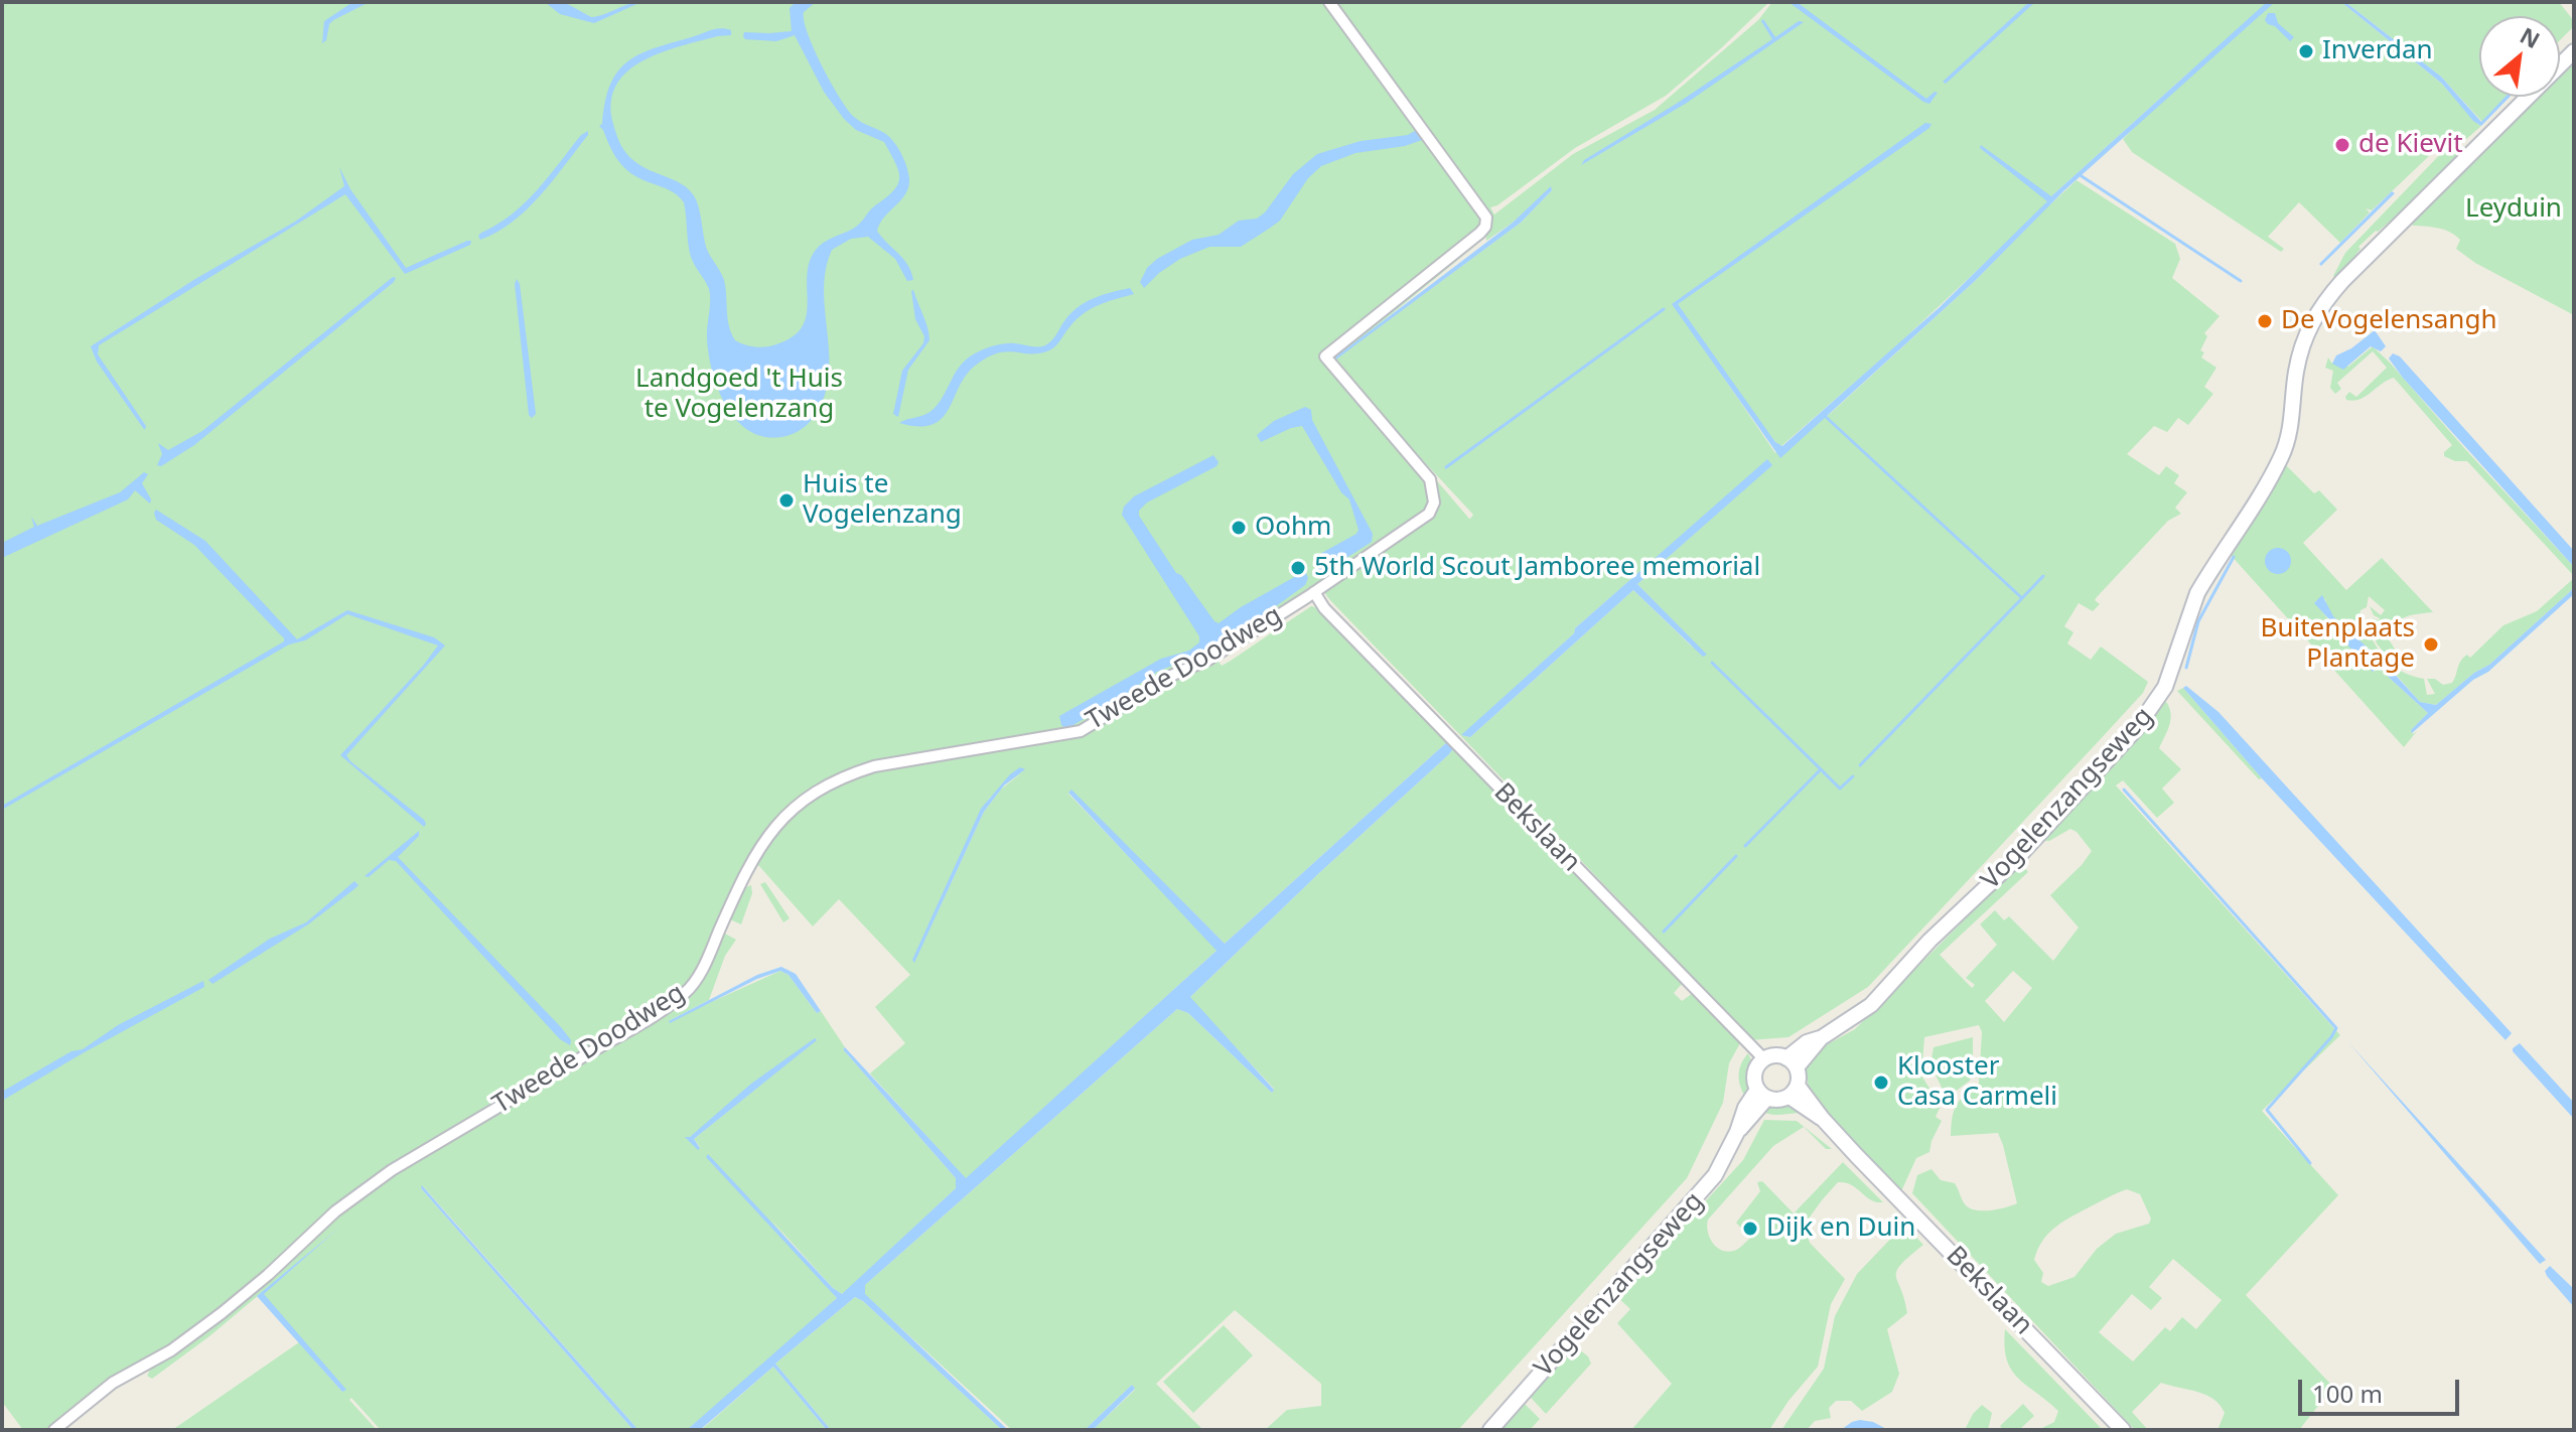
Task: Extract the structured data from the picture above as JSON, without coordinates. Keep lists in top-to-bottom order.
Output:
{
  "streets": {
    "main road": ["Vogelenzangseweg", "Bekslaan"],
    "street": ["Tweede Doodweg"]
  },
  "crossings": [
    ["Tweede Doodweg", "Bekslaan"],
    ["Vogelenzangseweg", "Bekslaan"]
  ],
  "parks": ["Leyduin", "Landgoed 't Huis te Vogelenzang"],
  "places": [
    "Inverdan",
    "de Kievit",
    "De Vogelensangh",
    "Huis te Vogelenzang",
    "Oohm",
    "5th World Scout Jamboree memorial",
    "Buitenplaats Plantage",
    "Klooster Casa Carmeli",
    "Dijk en Duin"
  ],
  "scale_bar": "100 m",
  "north": "top right"
}
